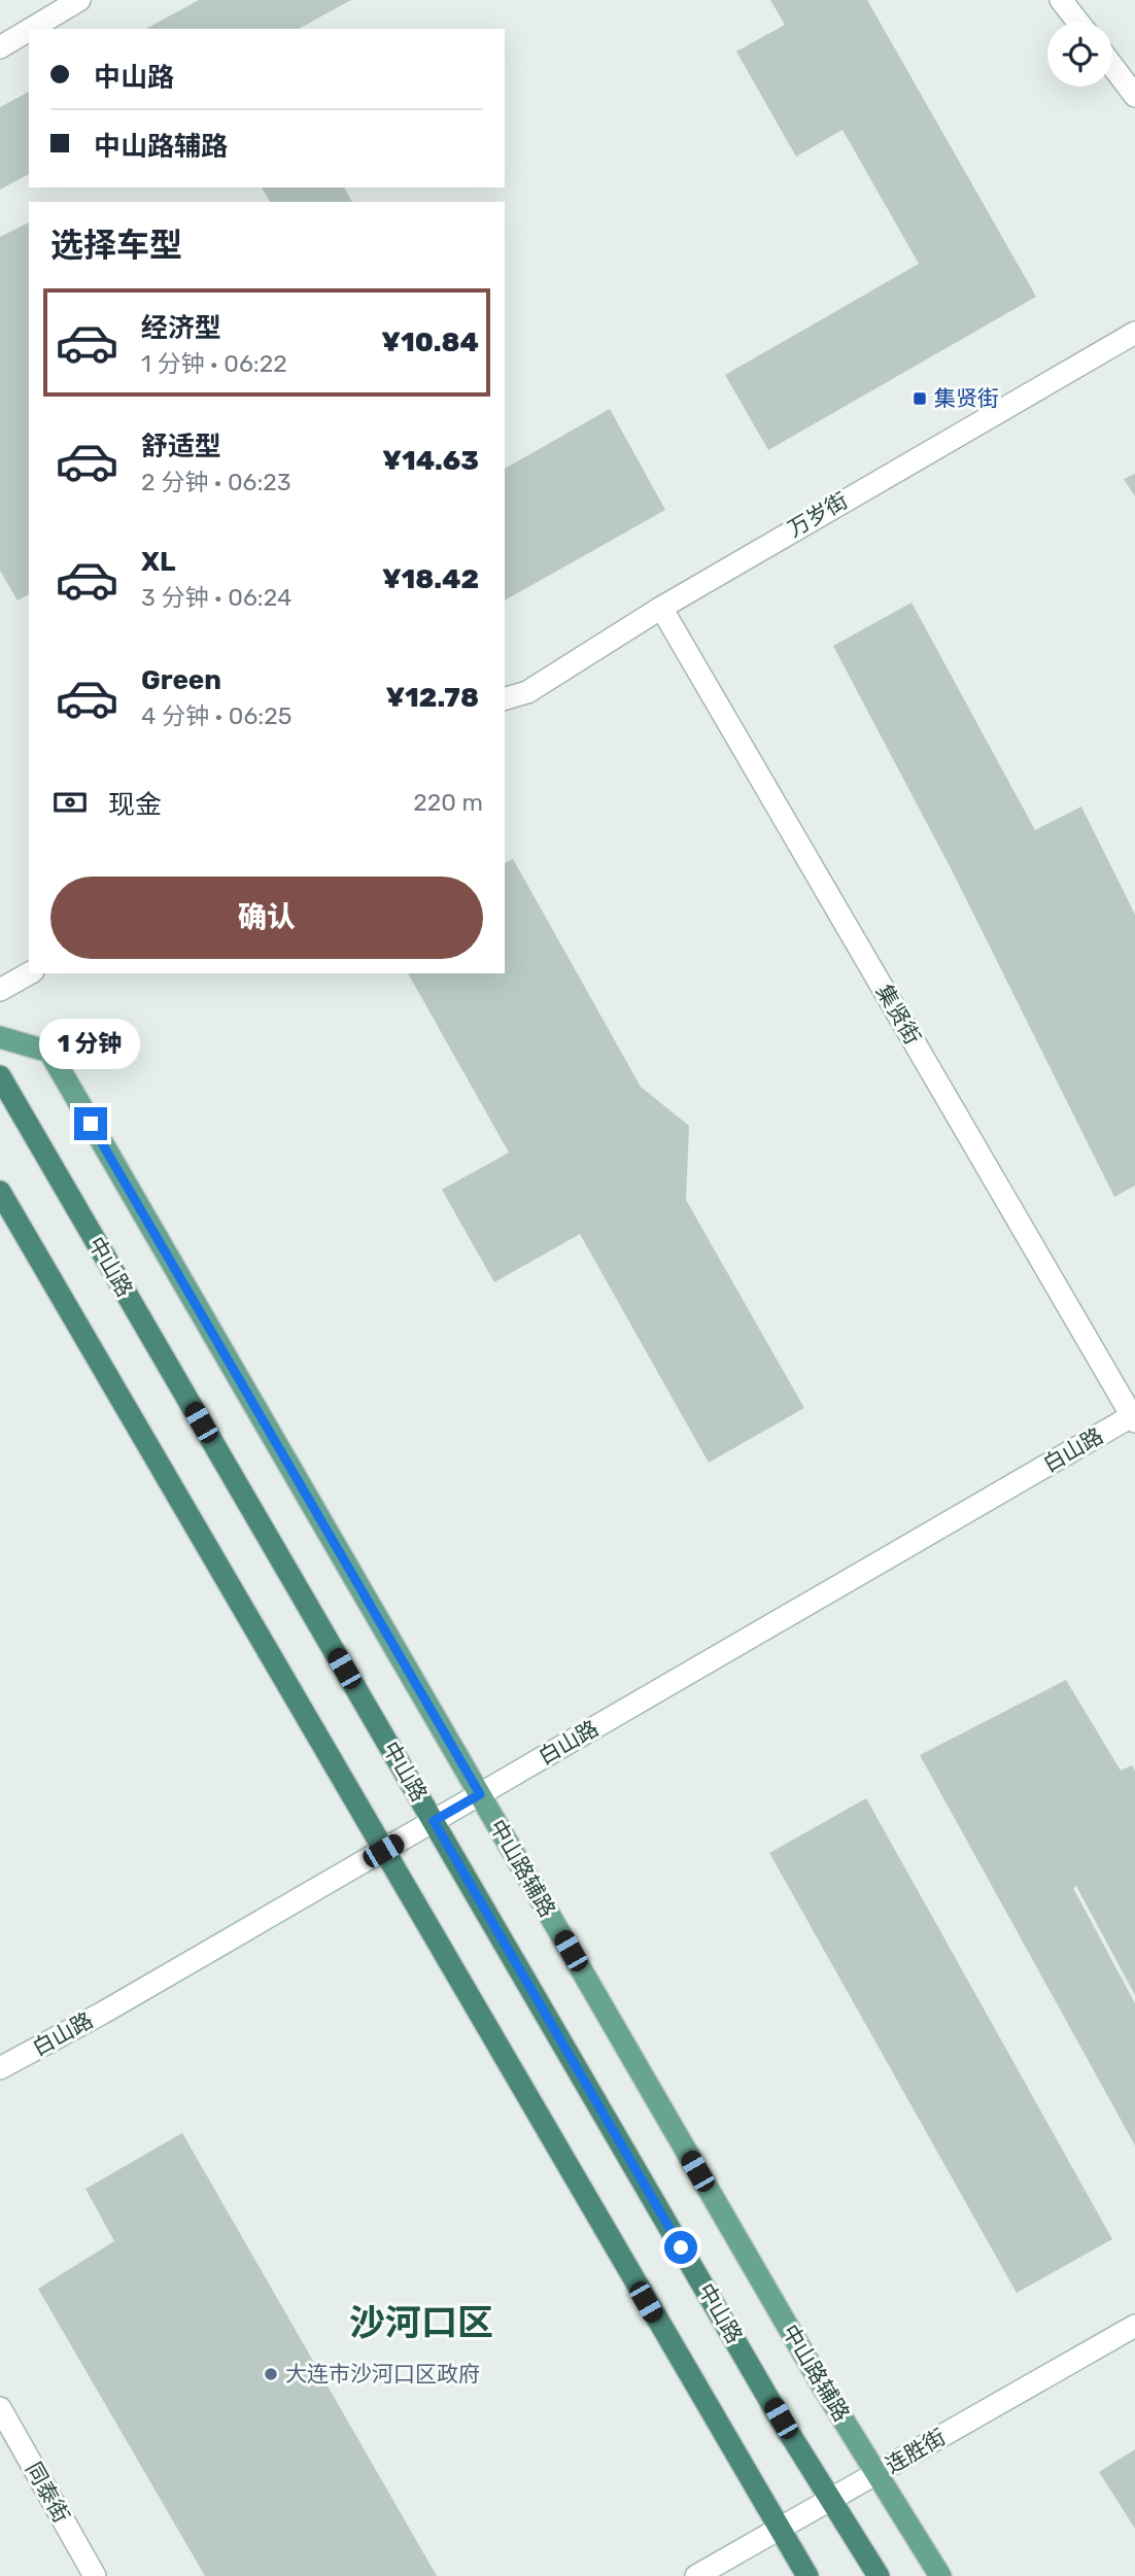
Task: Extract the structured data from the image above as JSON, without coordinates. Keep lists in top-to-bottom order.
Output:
{
  "streets": {
    "highway": ["中山路"],
    "main road": ["中山路辅路"],
    "street": [
      "万岁街",
      "集贤街",
      "白山路",
      "连胜街",
      "同泰街"
    ]
  },
  "crossings": [
    ["万岁街", "集贤街"],
    ["集贤街", "白山路"],
    ["中山路", "白山路"],
    ["中山路", "连胜街"],
    ["白山路", "中山路辅路"],
    ["中山路辅路", "连胜街"]
  ],
  "districts": ["沙河口区"],
  "places": {
    "transit": ["集贤街"],
    "other": ["大连市沙河口区政府"]
  },
  "page": {
    "banner": ["中山路", "中山路辅路"],
    "heading": "选择车型",
    "list": [
      {
        "name": "经济型",
        "note": "1 分钟 · 06:22",
        "value": "¥10.84"
      },
      {
        "name": "舒适型",
        "note": "2 分钟 · 06:23",
        "value": "¥14.63"
      },
      {
        "name": "XL",
        "note": "3 分钟 · 06:24",
        "value": "¥18.42"
      },
      {
        "name": "Green",
        "note": "4 分钟 · 06:25",
        "value": "¥12.78"
      }
    ],
    "pay": ["现金", "220 m"],
    "buttons": "确认",
    "bubble": "1 分钟"
  }
}
